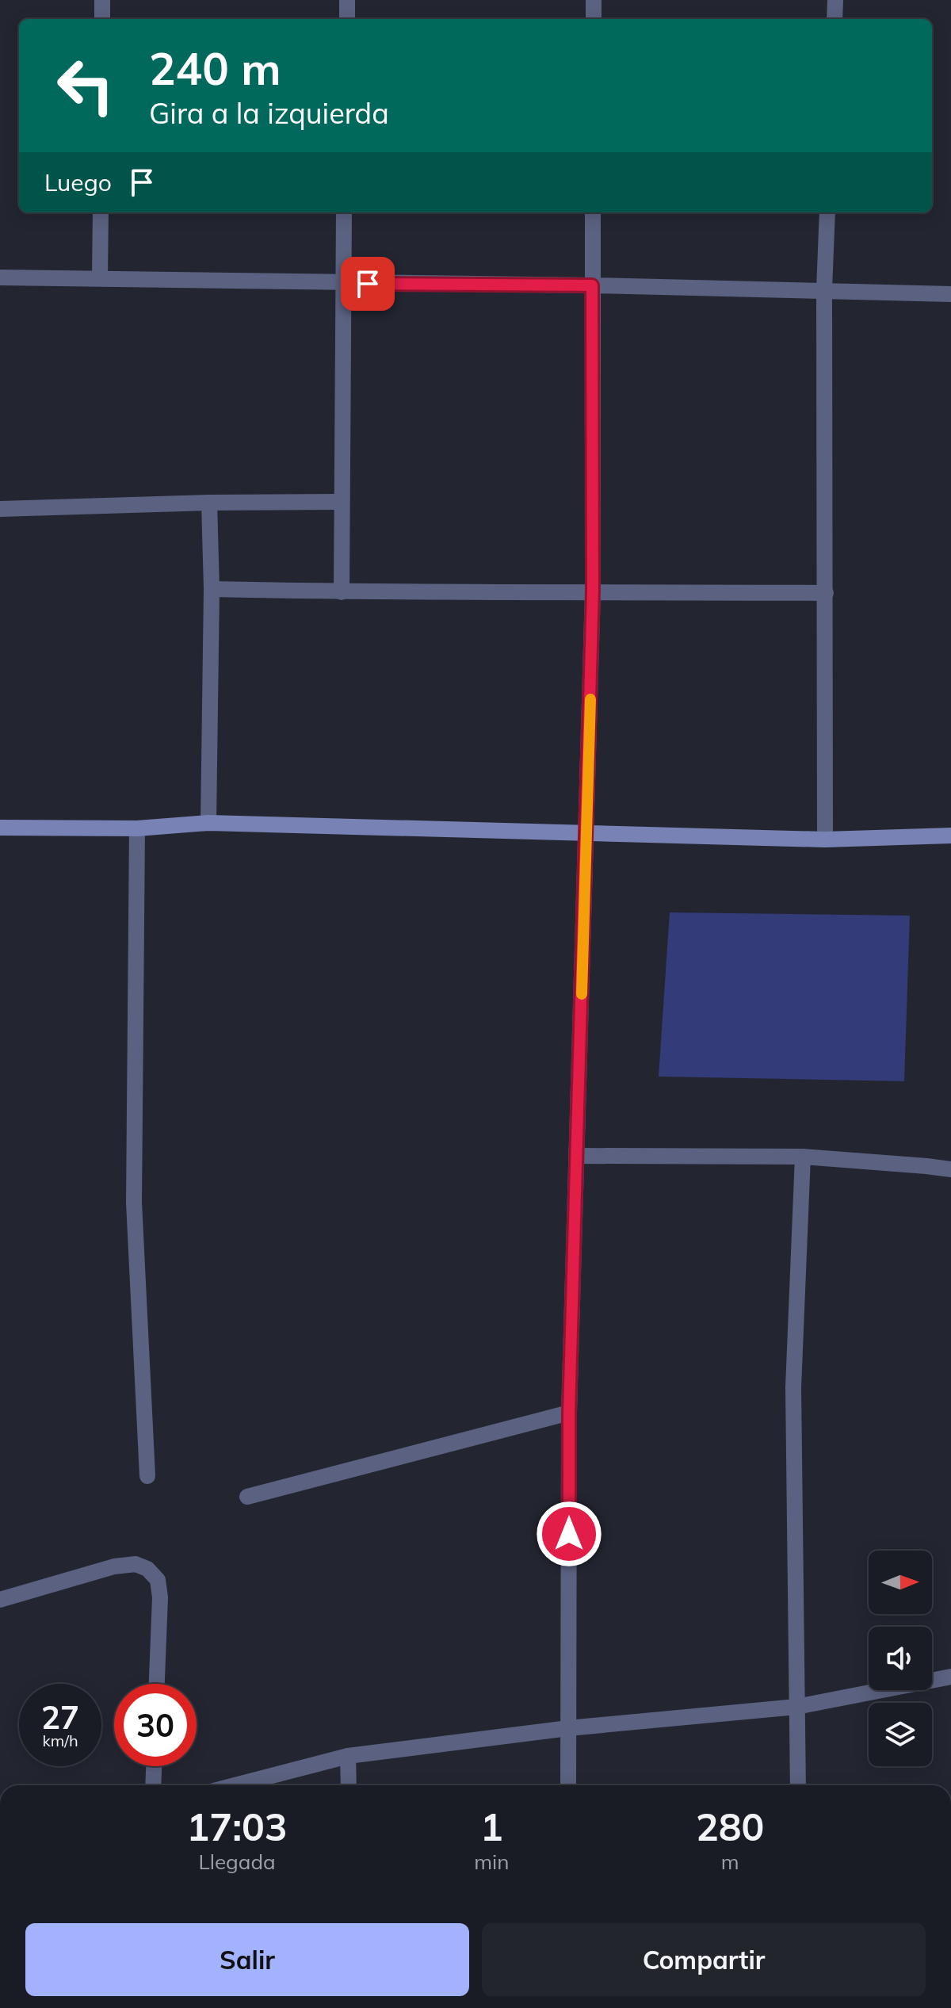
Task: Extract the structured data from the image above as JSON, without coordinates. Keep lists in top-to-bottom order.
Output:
{
  "north": "right",
  "page": {
    "turn": ["240 m", "Gira a la izquierda"],
    "then": "Luego",
    "speed": "27 km/h",
    "limit": "30",
    "eta": [
      "17:03",
      "Llegada",
      "1",
      "min",
      "280",
      "m"
    ],
    "buttons": ["Salir", "Compartir"]
  }
}
